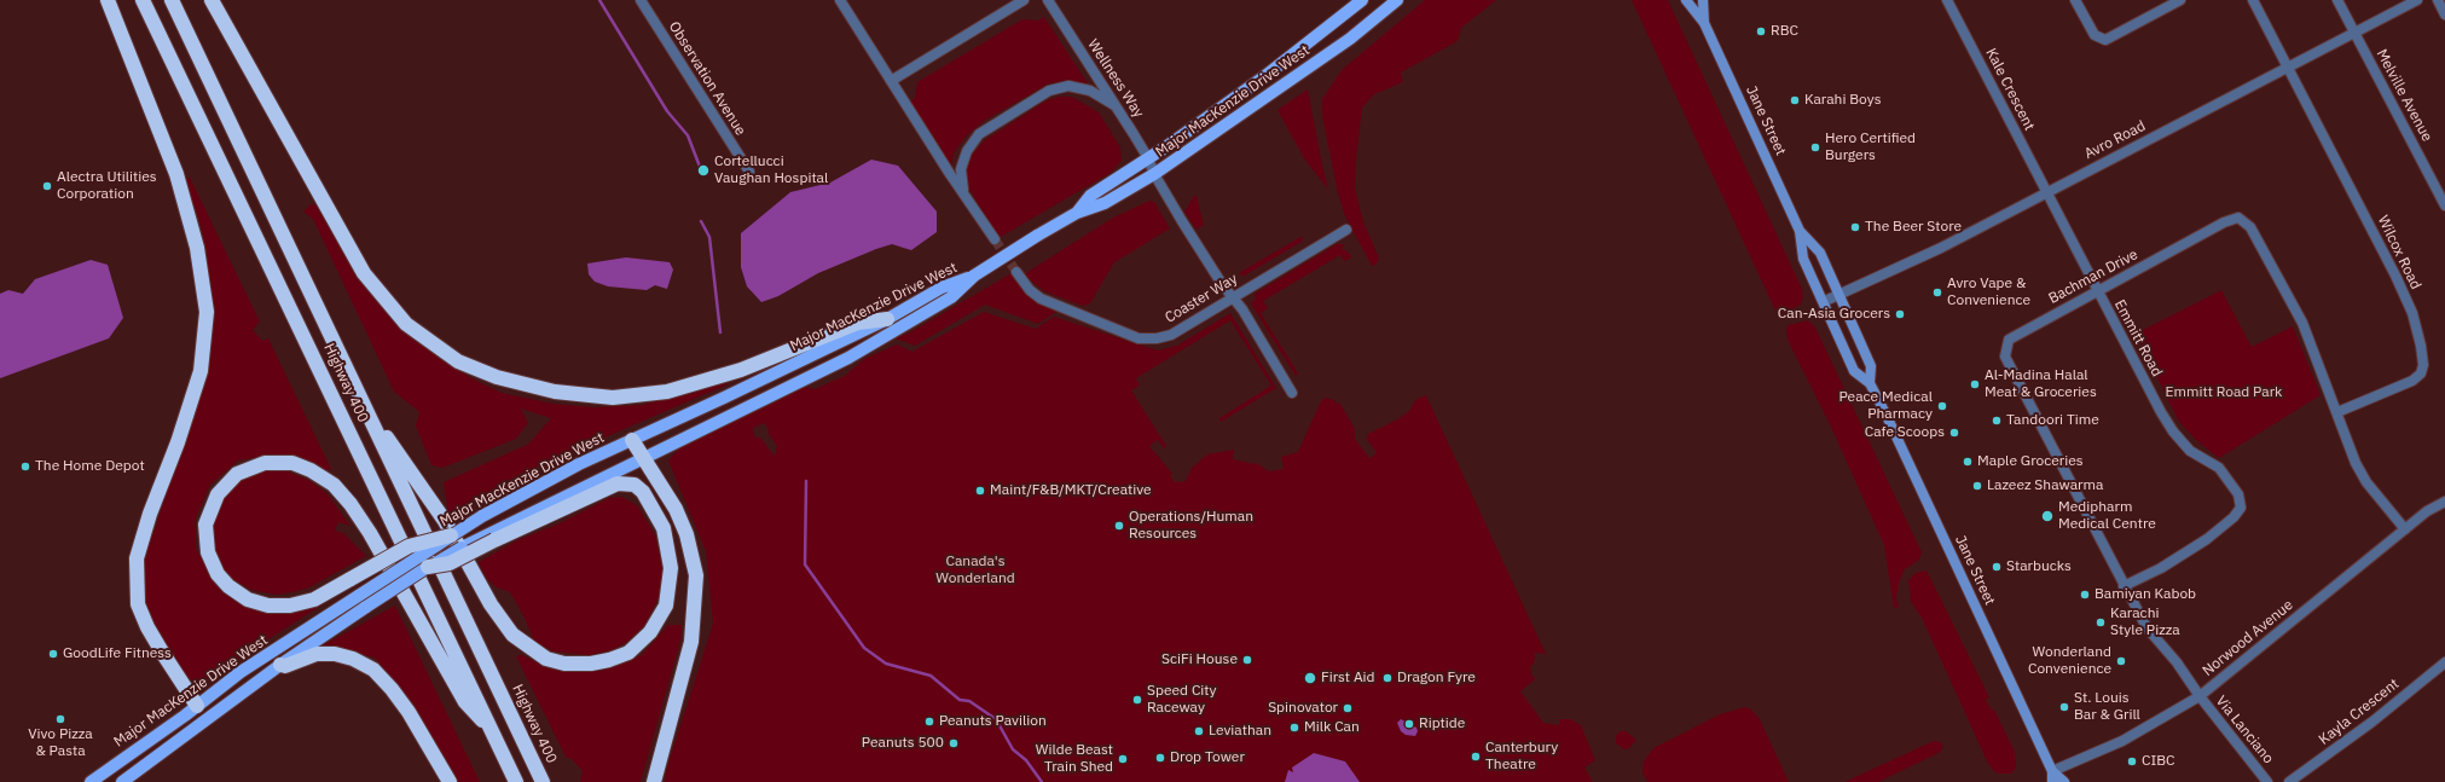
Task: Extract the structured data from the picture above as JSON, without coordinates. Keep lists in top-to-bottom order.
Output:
{
  "streets": {
    "highway": ["Highway 400"],
    "main road": ["Major MacKenzie Drive West", "Jane Street"],
    "street": [
      "Observation Avenue",
      "Wellness Way",
      "Kale Crescent",
      "Melville Avenue",
      "Avro Road",
      "Wilcox Road",
      "Bachman Drive",
      "Coaster Way",
      "Emmitt Road",
      "Norwood Avenue",
      "Kayla Crescent",
      "Via Lanciano"
    ]
  },
  "crossings": [
    ["Wellness Way", "Major MacKenzie Drive West"],
    ["Wellness Way", "Coaster Way"],
    ["Kale Crescent", "Avro Road"],
    ["Kale Crescent", "Emmitt Road"],
    ["Melville Avenue", "Avro Road"],
    ["Jane Street", "Avro Road"],
    ["Jane Street", "Norwood Avenue"],
    ["Avro Road", "Wilcox Road"],
    ["Avro Road", "Emmitt Road"],
    ["Wilcox Road", "Bachman Drive"],
    ["Bachman Drive", "Emmitt Road"],
    ["Bachman Drive", "Norwood Avenue"],
    ["Bachman Drive", "Via Lanciano"],
    ["Norwood Avenue", "Via Lanciano"]
  ],
  "parks": ["Emmitt Road Park", "Canada's Wonderland"],
  "places": [
    "RBC",
    "Karahi Boys",
    "Hero Certified Burgers",
    "Cortellucci Vaughan Hospital",
    "Alectra Utilities Corporation",
    "The Beer Store",
    "Avro Vape & Convenience",
    "Can-Asia Grocers",
    "Al-Madina Halal Meat & Groceries",
    "Peace Medical Pharmacy",
    "Tandoori Time",
    "Cafe Scoops",
    "Maple Groceries",
    "The Home Depot",
    "Lazeez Shawarma",
    "Maint/F&B/MKT/Creative",
    "Medipharm Medical Centre",
    "Operations/Human Resources",
    "Starbucks",
    "Bamiyan Kabob",
    "Karachi Style Pizza",
    "GoodLife Fitness",
    "SciFi House",
    "Wonderland Convenience",
    "First Aid",
    "Dragon Fyre",
    "Speed City Raceway",
    "St. Louis Bar & Grill",
    "Spinovator",
    "Vivo Pizza & Pasta",
    "Peanuts Pavilion",
    "Riptide",
    "Milk Can",
    "Leviathan",
    "Peanuts 500",
    "Canterbury Theatre",
    "Drop Tower",
    "Wilde Beast Train Shed",
    "CIBC"
  ]
}
